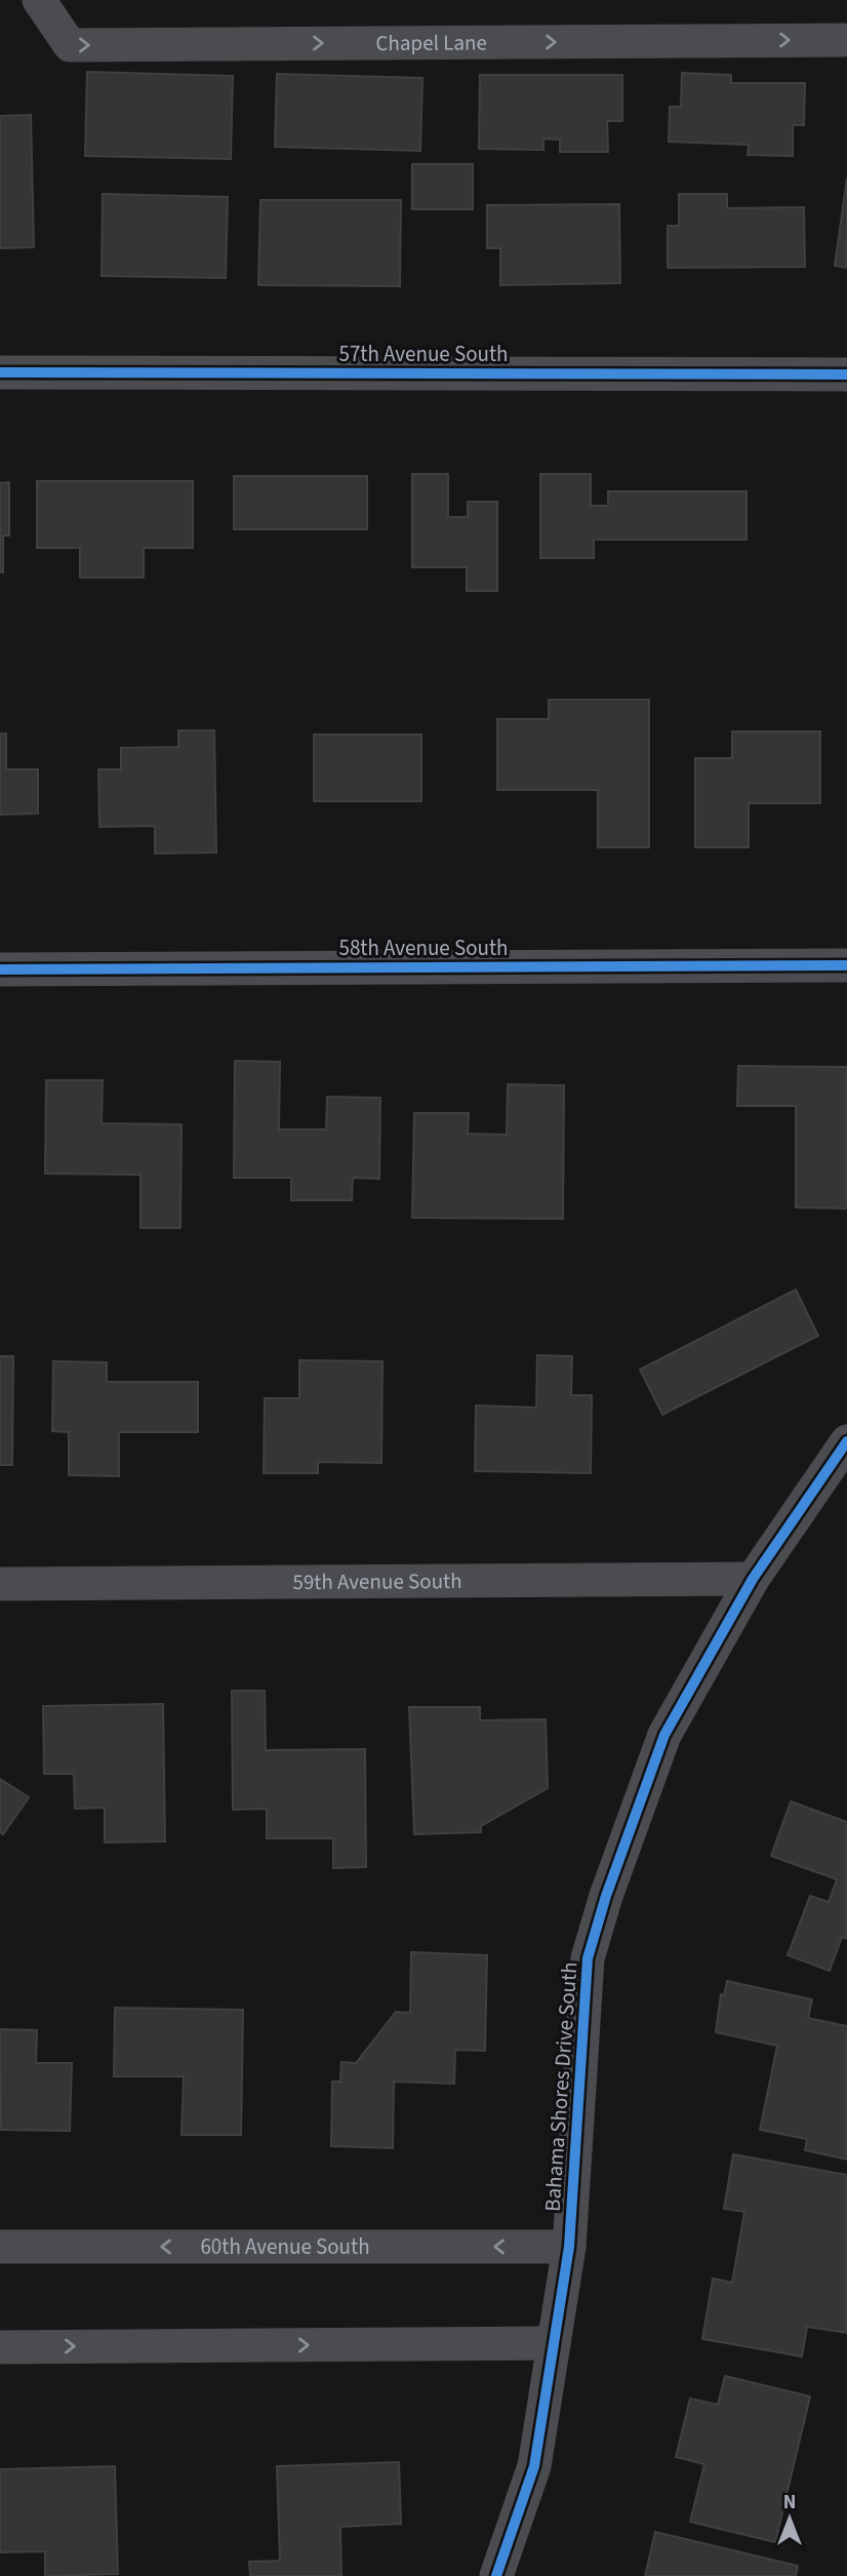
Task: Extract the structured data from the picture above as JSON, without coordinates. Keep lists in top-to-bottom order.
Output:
{
  "streets": {
    "street": [
      "Chapel Lane",
      "57th Avenue South",
      "58th Avenue South",
      "59th Avenue South",
      "Bahama Shores Drive South",
      "60th Avenue South"
    ]
  },
  "crossings": [
    ["59th Avenue South", "Bahama Shores Drive South"],
    ["Bahama Shores Drive South", "60th Avenue South"]
  ],
  "one_way": ["Chapel Lane"],
  "north": "top"
}
